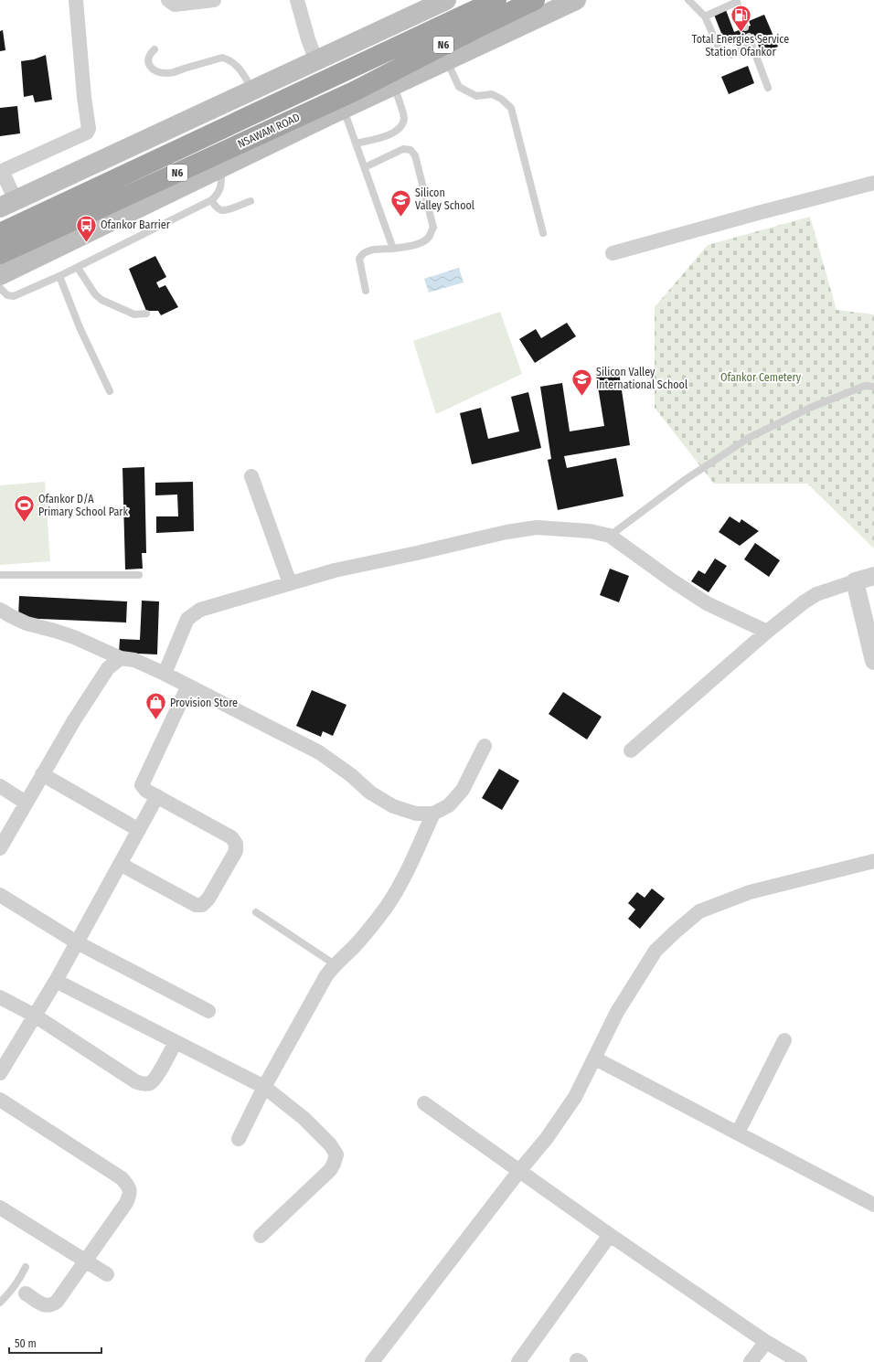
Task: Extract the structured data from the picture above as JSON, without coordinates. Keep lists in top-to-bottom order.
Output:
{
  "streets": {
    "highway": ["N6", "NSAWAM ROAD"]
  },
  "parks": ["Ofankor Cemetery"],
  "places": {
    "fuel station": ["Total Energies Service Station Ofankor"],
    "school or university": ["Silicon Valley School", "Silicon Valley International School"],
    "bus stop": ["Ofankor Barrier"],
    "sports": ["Ofankor D/A Primary School Park"],
    "shop": ["Provision Store"]
  },
  "scale_bar": "50 m"
}
